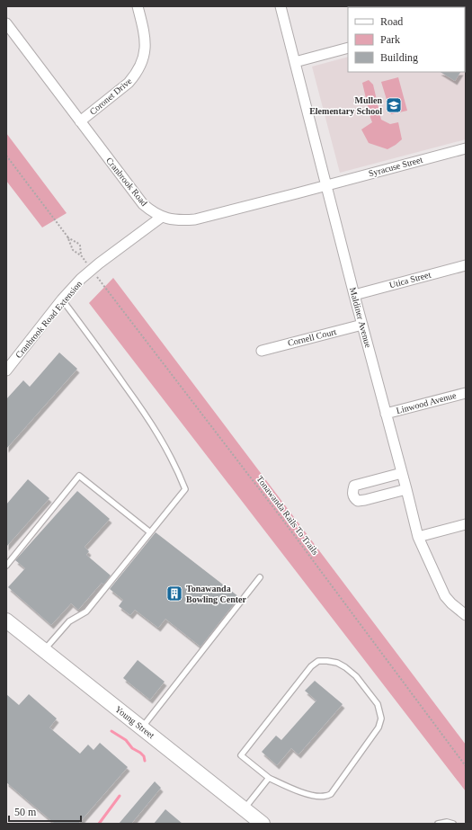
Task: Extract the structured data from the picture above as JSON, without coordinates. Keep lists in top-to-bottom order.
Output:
{
  "streets": {
    "street": [
      "Coronet Drive",
      "Syracuse Street",
      "Cranbrook Road",
      "Utica Street",
      "Maldiner Avenue",
      "Cranbrook Road Extension",
      "Cornell Court",
      "Linwood Avenue",
      "Young Street"
    ],
    "path": ["Tonawanda Rails To Trails"]
  },
  "crossings": [
    ["Coronet Drive", "Cranbrook Road"],
    ["Syracuse Street", "Cranbrook Road"],
    ["Syracuse Street", "Maldiner Avenue"],
    ["Cranbrook Road", "Maldiner Avenue"],
    ["Cranbrook Road", "Cranbrook Road Extension"],
    ["Utica Street", "Maldiner Avenue"],
    ["Maldiner Avenue", "Cornell Court"],
    ["Maldiner Avenue", "Linwood Avenue"]
  ],
  "places": {
    "school or university": ["Mullen Elementary School"],
    "building": ["Tonawanda Bowling Center"]
  },
  "legend": ["Road", "Park", "Building"],
  "scale_bar": "50 m"
}
